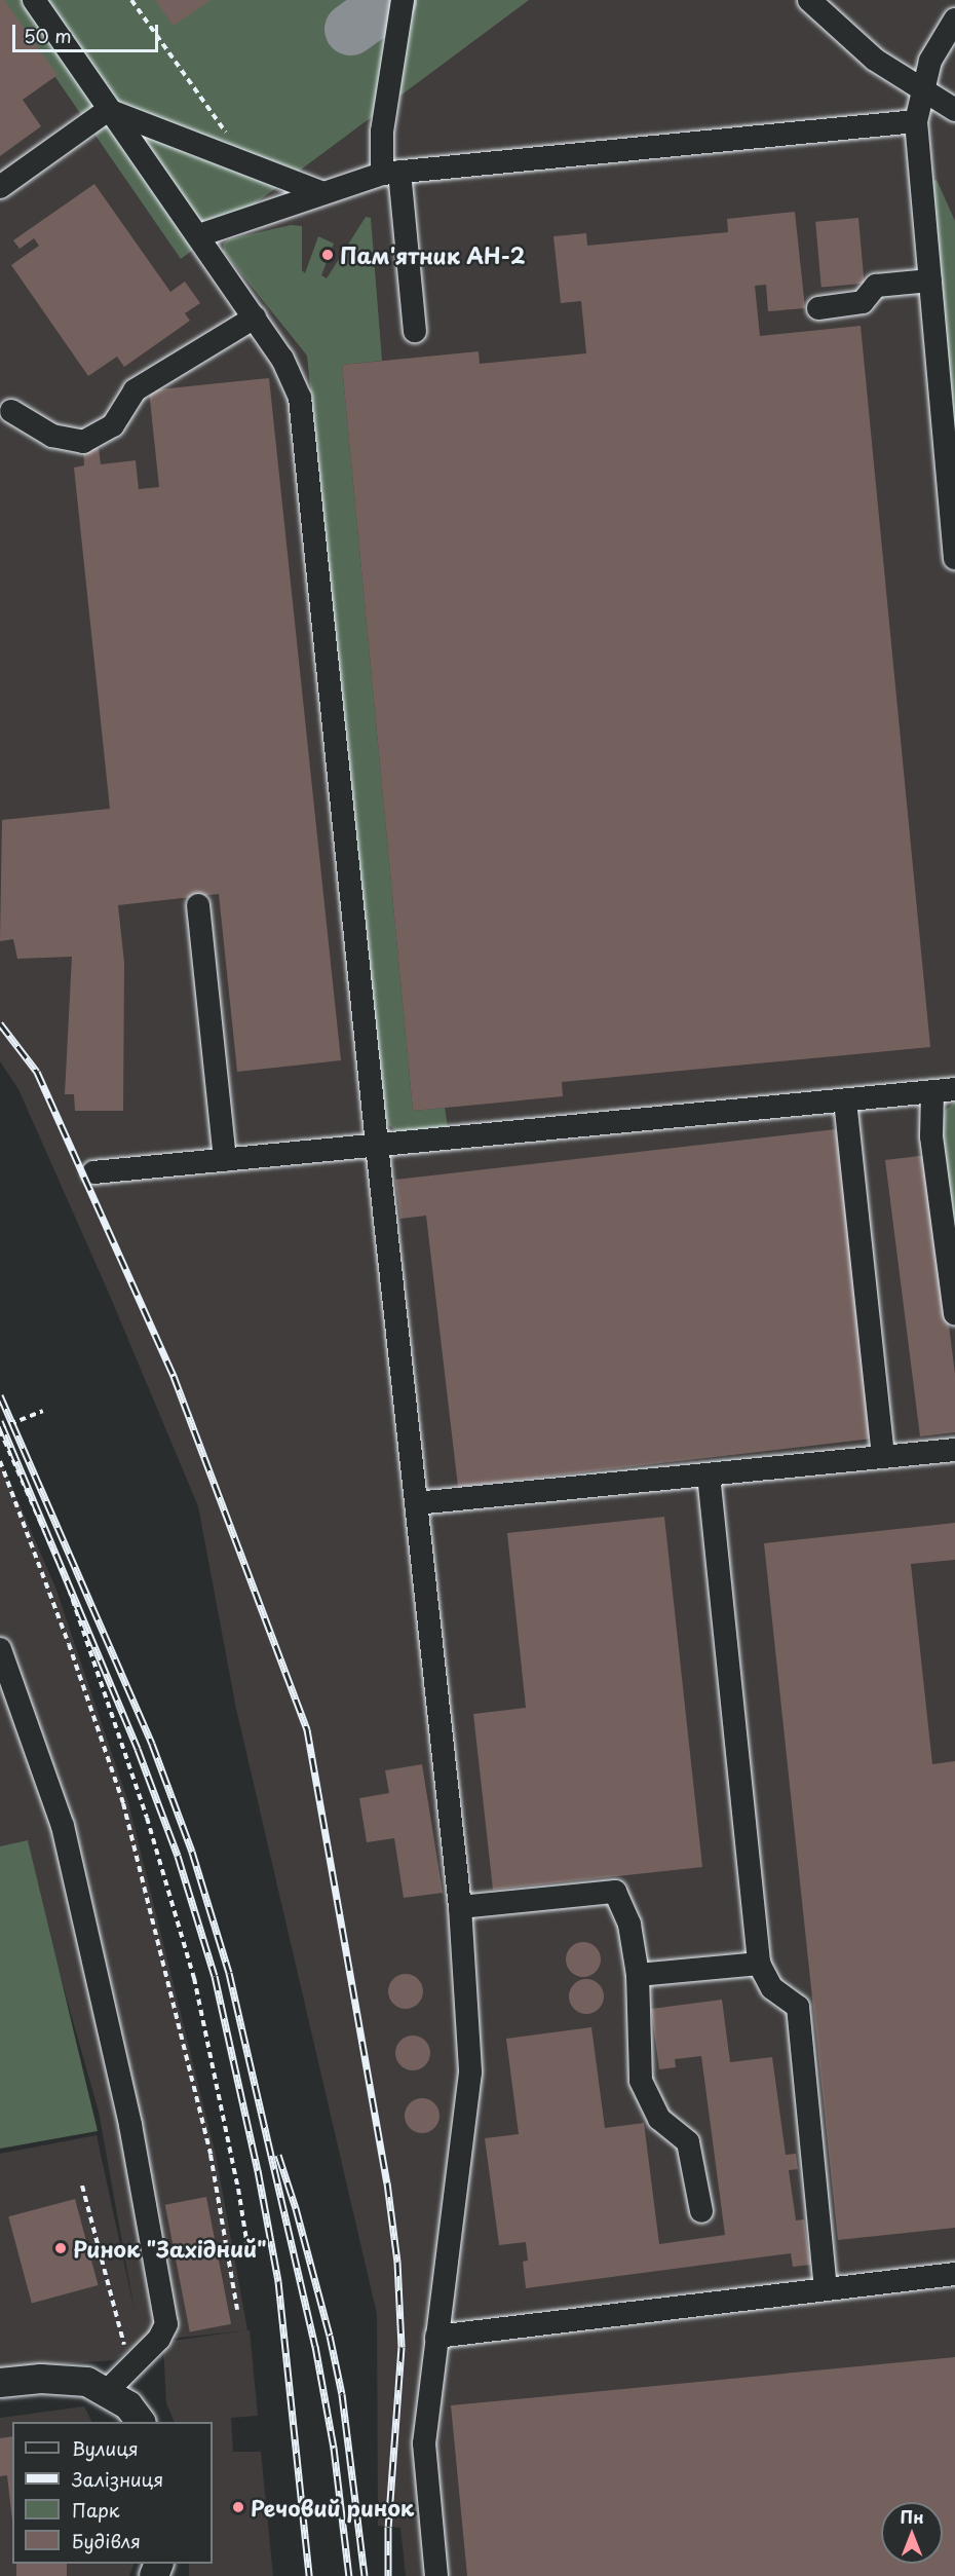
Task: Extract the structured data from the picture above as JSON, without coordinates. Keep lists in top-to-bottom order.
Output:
{
  "places": ["Пам'ятник АН-2", "Ринок \"Західний\"", "Речовий ринок"],
  "legend": [
    "Вулиця",
    "Залізниця",
    "Парк",
    "Будівля"
  ],
  "scale_bar": "50 m",
  "north": "top"
}
